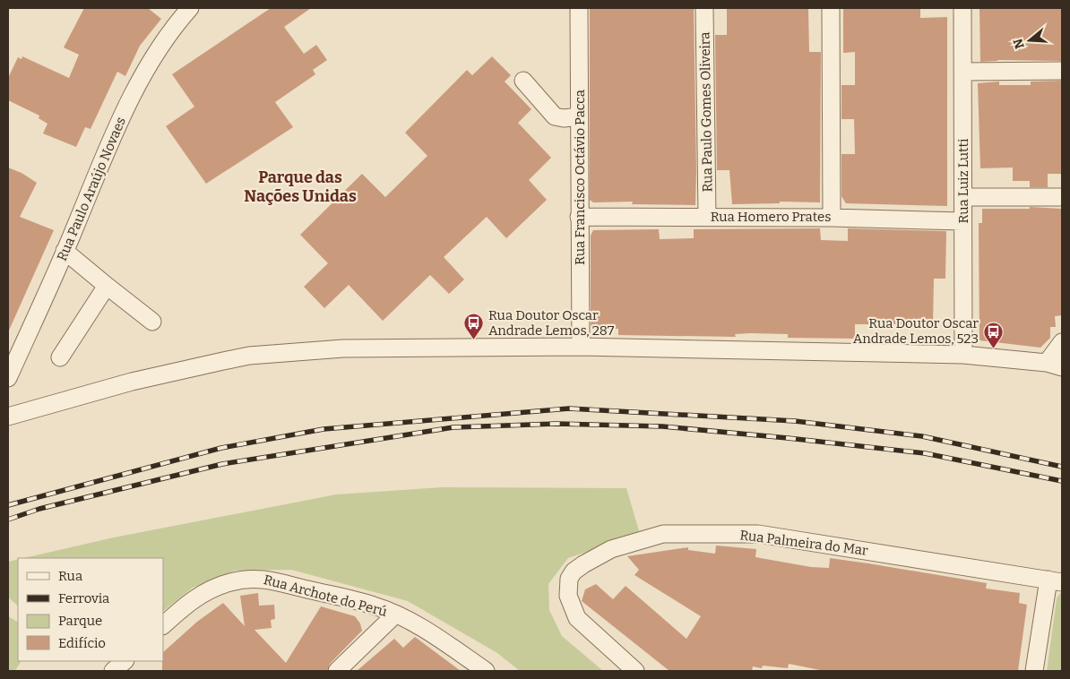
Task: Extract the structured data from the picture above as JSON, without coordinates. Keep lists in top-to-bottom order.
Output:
{
  "streets": {
    "street": [
      "Rua Paulo Gomes Oliveira",
      "Rua Francisco Octávio Pacca",
      "Rua Luiz Lutti",
      "Rua Paulo Araújo Novaes",
      "Rua Homero Prates",
      "Rua Palmeira do Mar",
      "Rua Archote do Perú"
    ]
  },
  "crossings": [
    ["Rua Paulo Gomes Oliveira", "Rua Homero Prates"],
    ["Rua Francisco Octávio Pacca", "Rua Homero Prates"],
    ["Rua Luiz Lutti", "Rua Homero Prates"]
  ],
  "districts": ["Parque das Nações Unidas"],
  "places": {
    "bus stop": ["Rua Doutor Oscar Andrade Lemos, 287", "Rua Doutor Oscar Andrade Lemos, 523"]
  },
  "legend": [
    "Rua",
    "Ferrovia",
    "Parque",
    "Edifício"
  ],
  "north": "left"
}
